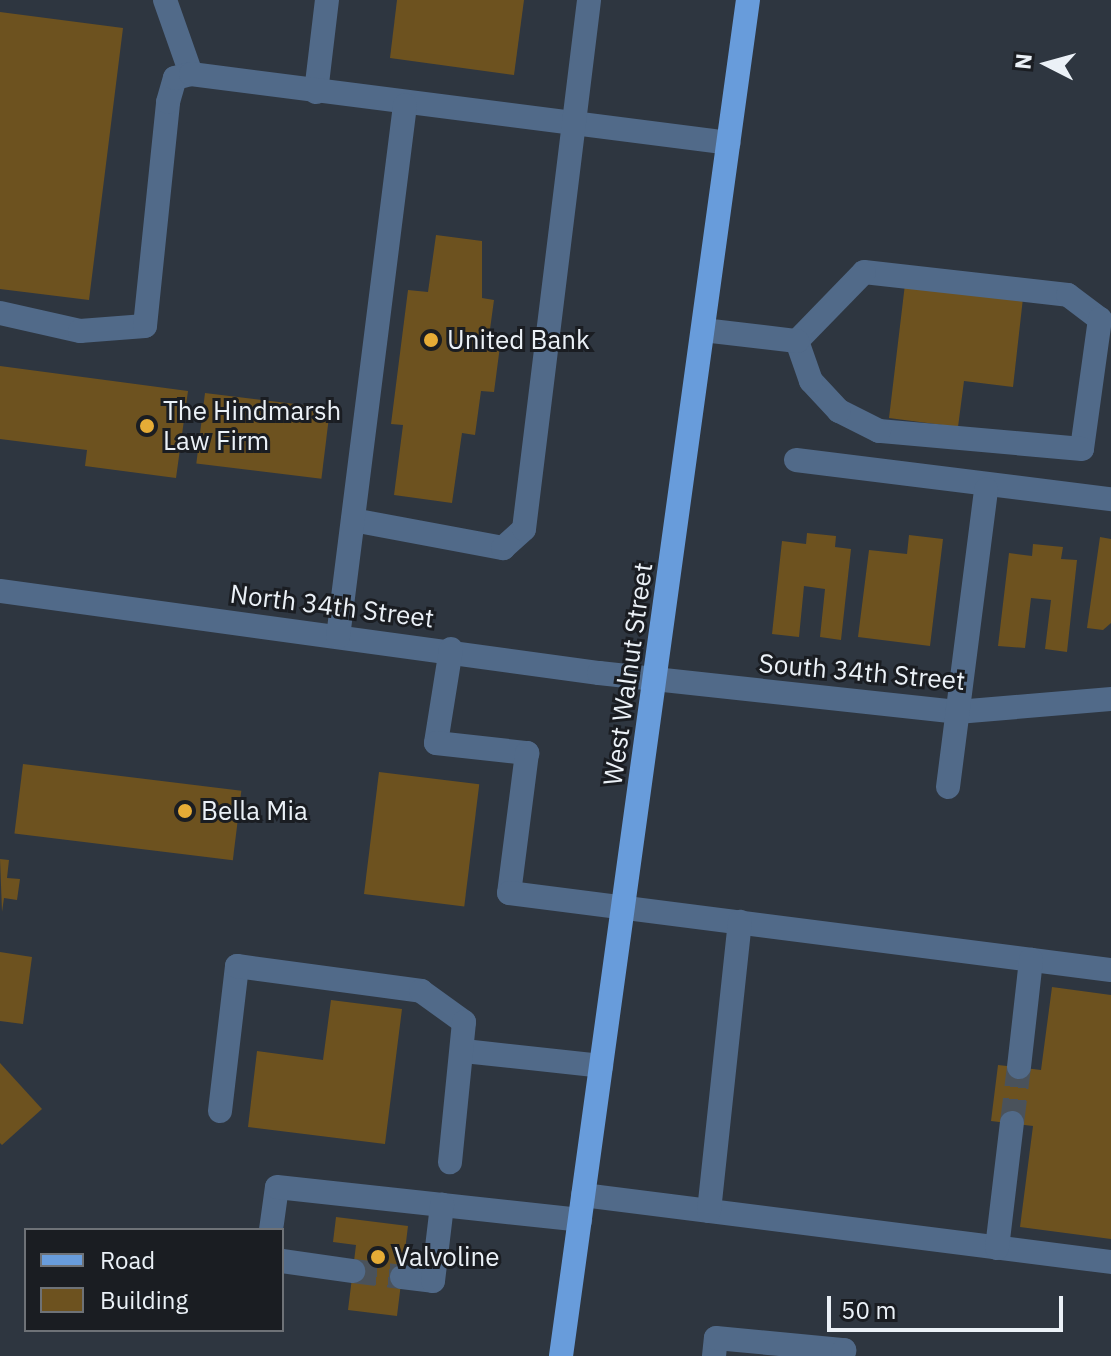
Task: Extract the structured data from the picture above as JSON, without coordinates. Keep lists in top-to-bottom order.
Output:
{
  "streets": {
    "main road": ["West Walnut Street"],
    "street": ["North 34th Street", "South 34th Street"]
  },
  "crossings": [
    ["North 34th Street", "South 34th Street"],
    ["North 34th Street", "West Walnut Street"],
    ["South 34th Street", "West Walnut Street"]
  ],
  "places": [
    "United Bank",
    "The Hindmarsh Law Firm",
    "Bella Mia",
    "Valvoline"
  ],
  "legend": ["Road", "Building"],
  "scale_bar": "50 m",
  "north": "left"
}
